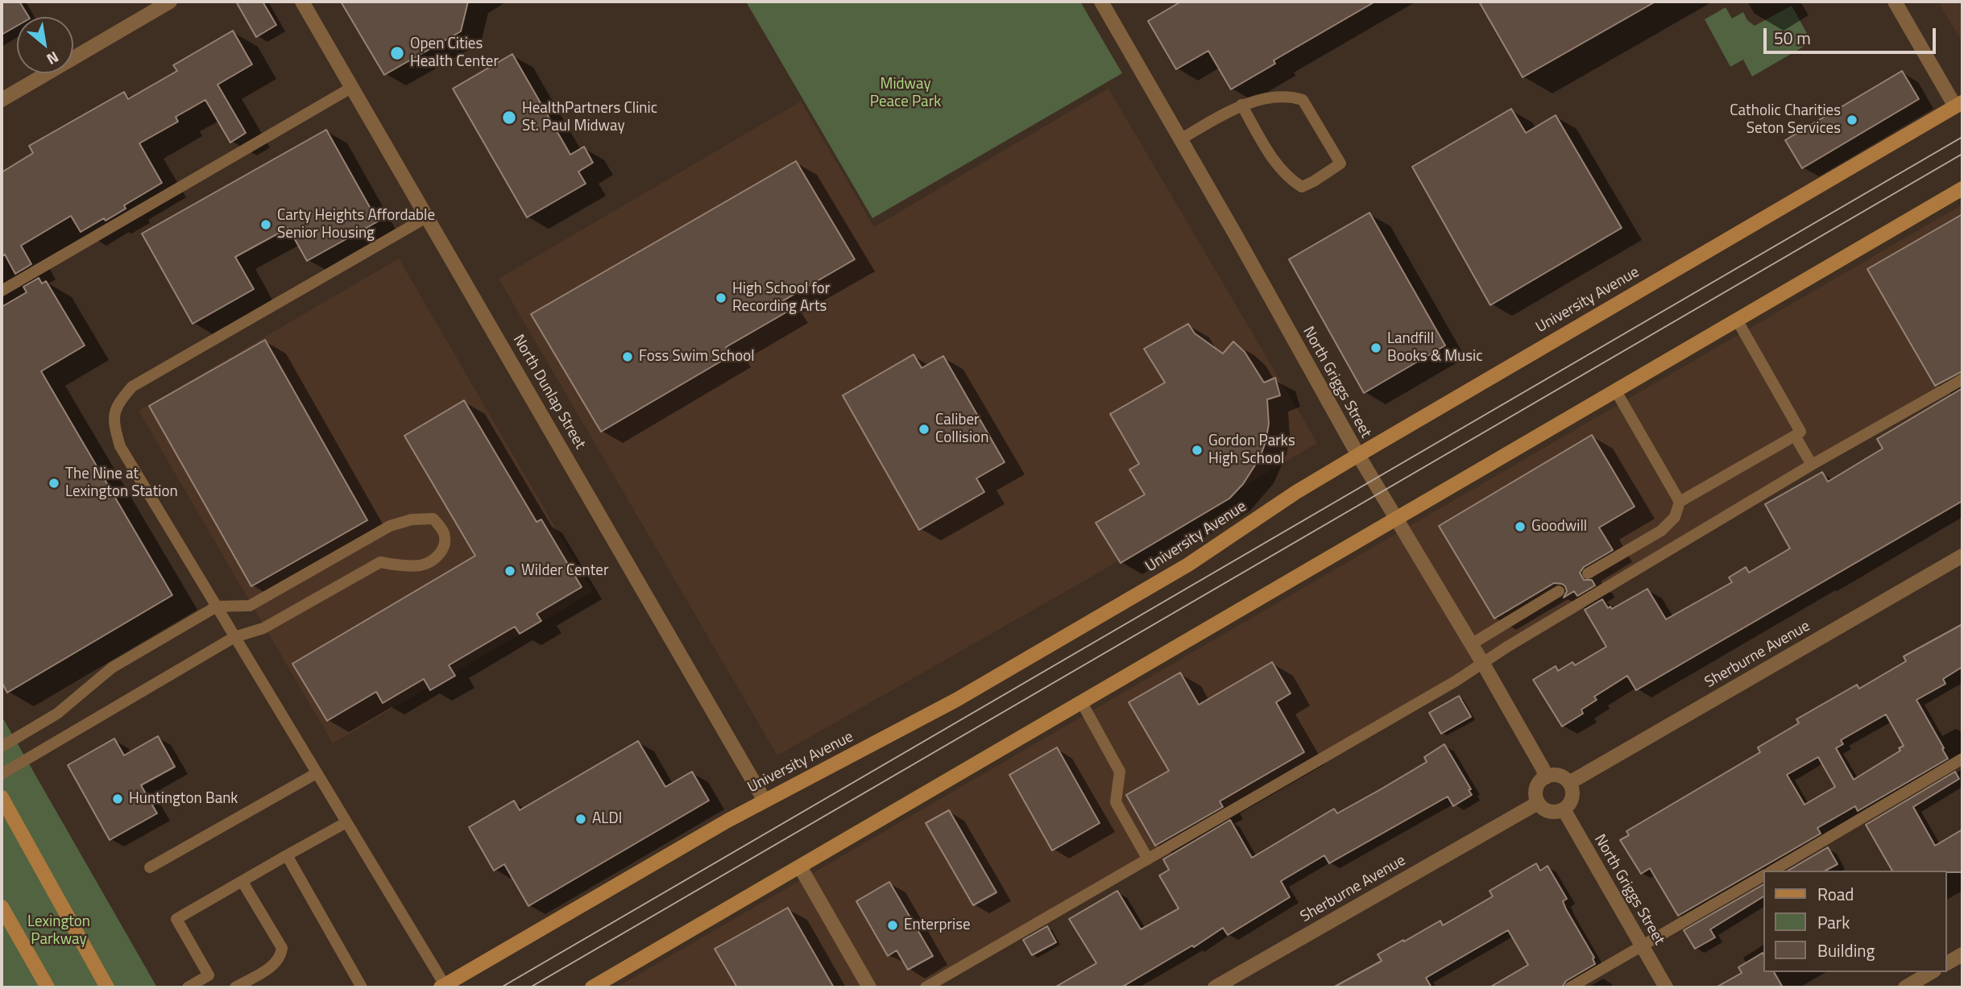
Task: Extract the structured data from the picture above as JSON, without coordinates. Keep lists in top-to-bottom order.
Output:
{
  "streets": {
    "main road": ["University Avenue"],
    "street": ["North Griggs Street", "North Dunlap Street", "Sherburne Avenue"]
  },
  "crossings": [
    ["University Avenue", "North Griggs Street"],
    ["University Avenue", "North Dunlap Street"],
    ["North Griggs Street", "Sherburne Avenue"]
  ],
  "parks": ["Midway Peace Park", "Lexington Parkway"],
  "places": [
    "Open Cities Health Center",
    "HealthPartners Clinic St. Paul Midway",
    "Catholic Charities Seton Services",
    "Carty Heights Affordable Senior Housing",
    "High School for Recording Arts",
    "Landfill Books & Music",
    "Foss Swim School",
    "Caliber Collision",
    "Gordon Parks High School",
    "The Nine at Lexington Station",
    "Goodwill",
    "Wilder Center",
    "Huntington Bank",
    "ALDI",
    "Enterprise"
  ],
  "legend": ["Road", "Park", "Building"],
  "scale_bar": "50 m",
  "north": "bottom right"
}
